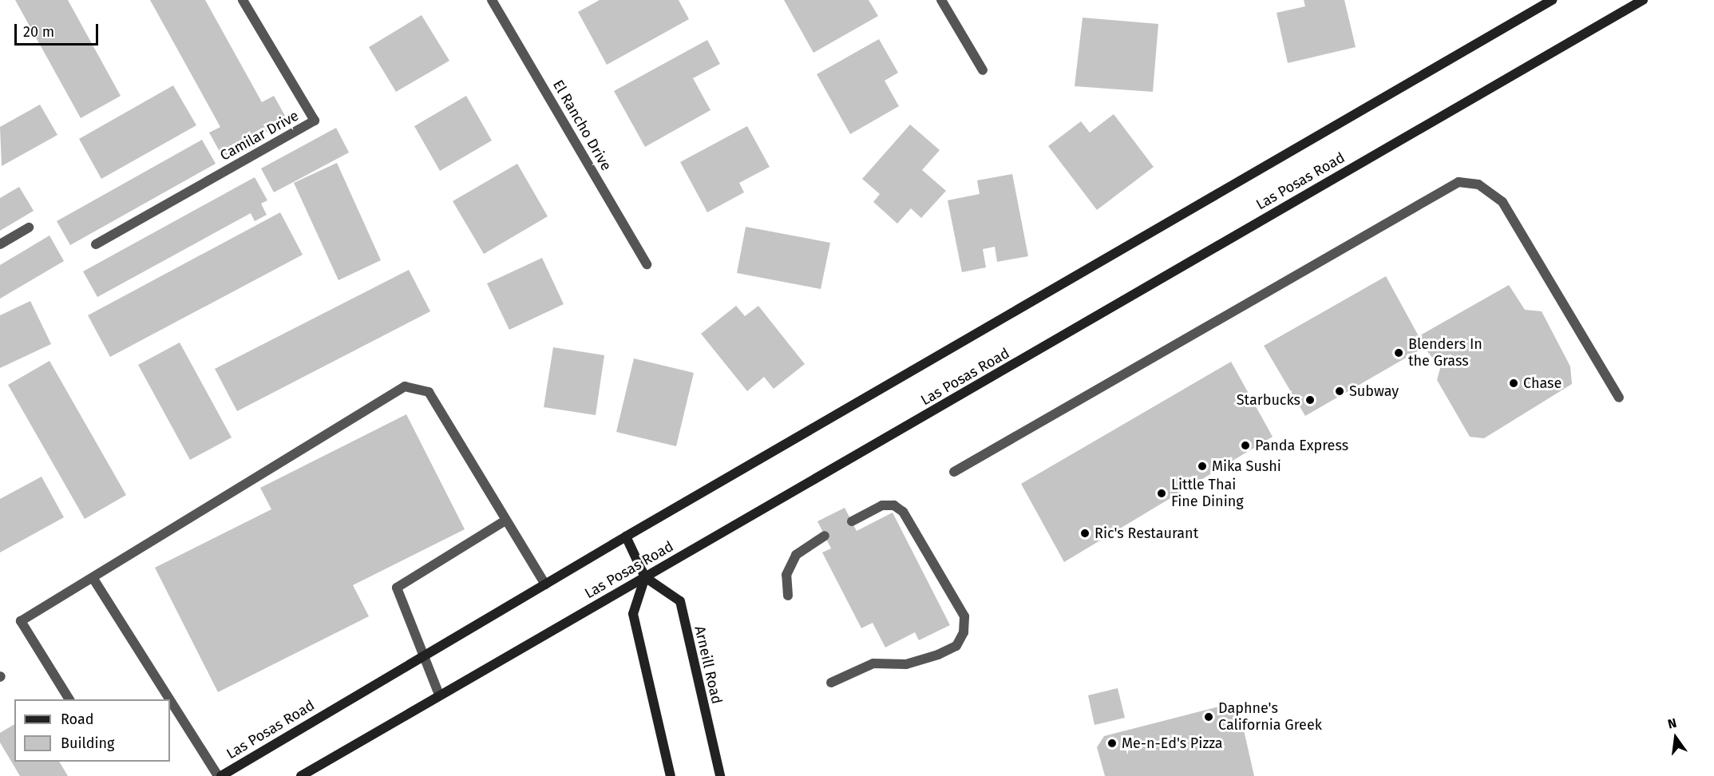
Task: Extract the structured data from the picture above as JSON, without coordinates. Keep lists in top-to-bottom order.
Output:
{
  "streets": {
    "main road": ["Las Posas Road", "Arneill Road"],
    "street": ["El Rancho Drive", "Camilar Drive"]
  },
  "crossings": [
    ["Las Posas Road", "Arneill Road"]
  ],
  "places": [
    "Blenders In the Grass",
    "Chase",
    "Subway",
    "Starbucks",
    "Panda Express",
    "Mika Sushi",
    "Little Thai Fine Dining",
    "Ric's Restaurant",
    "Daphne's California Greek",
    "Me-n-Ed's Pizza"
  ],
  "legend": ["Road", "Building"],
  "scale_bar": "20 m",
  "north": "top"
}
